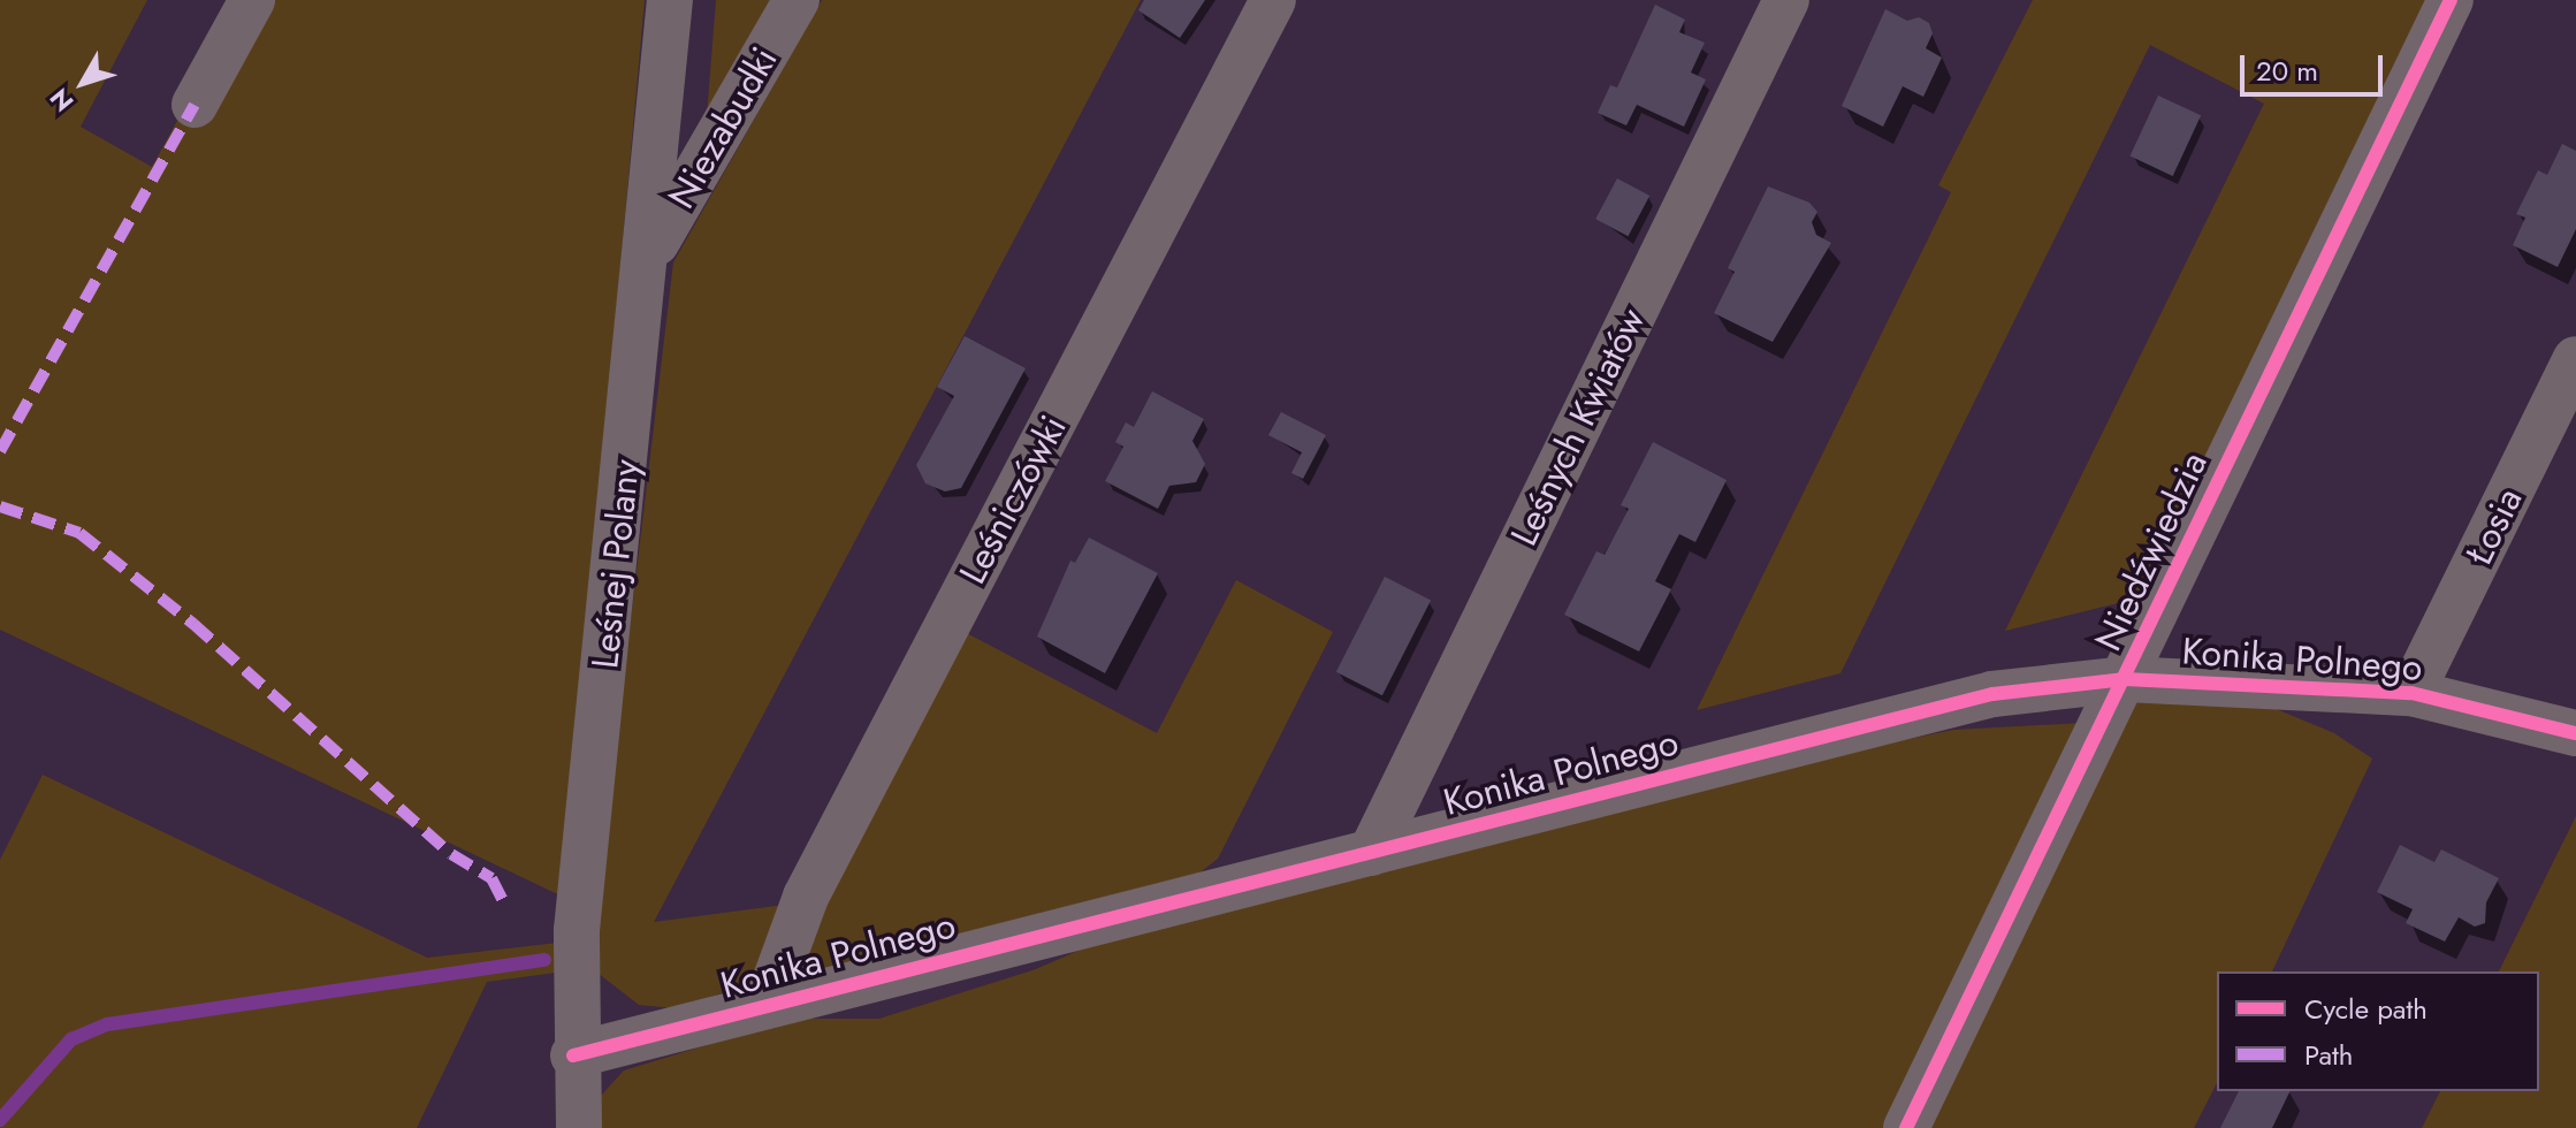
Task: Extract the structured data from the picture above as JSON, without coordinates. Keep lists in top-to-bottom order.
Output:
{
  "streets": {
    "street": [
      "Niezabudki",
      "Leśnych Kwiatów",
      "Leśniczówki",
      "Łosia",
      "Niedźwiedzia",
      "Leśnej Polany",
      "Konika Polnego"
    ]
  },
  "crossings": [
    ["Niezabudki", "Leśnej Polany"],
    ["Leśnych Kwiatów", "Konika Polnego"],
    ["Leśniczówki", "Konika Polnego"],
    ["Łosia", "Konika Polnego"],
    ["Niedźwiedzia", "Konika Polnego"],
    ["Leśnej Polany", "Konika Polnego"]
  ],
  "legend": ["Cycle path", "Path"],
  "scale_bar": "20 m",
  "north": "bottom left"
}
